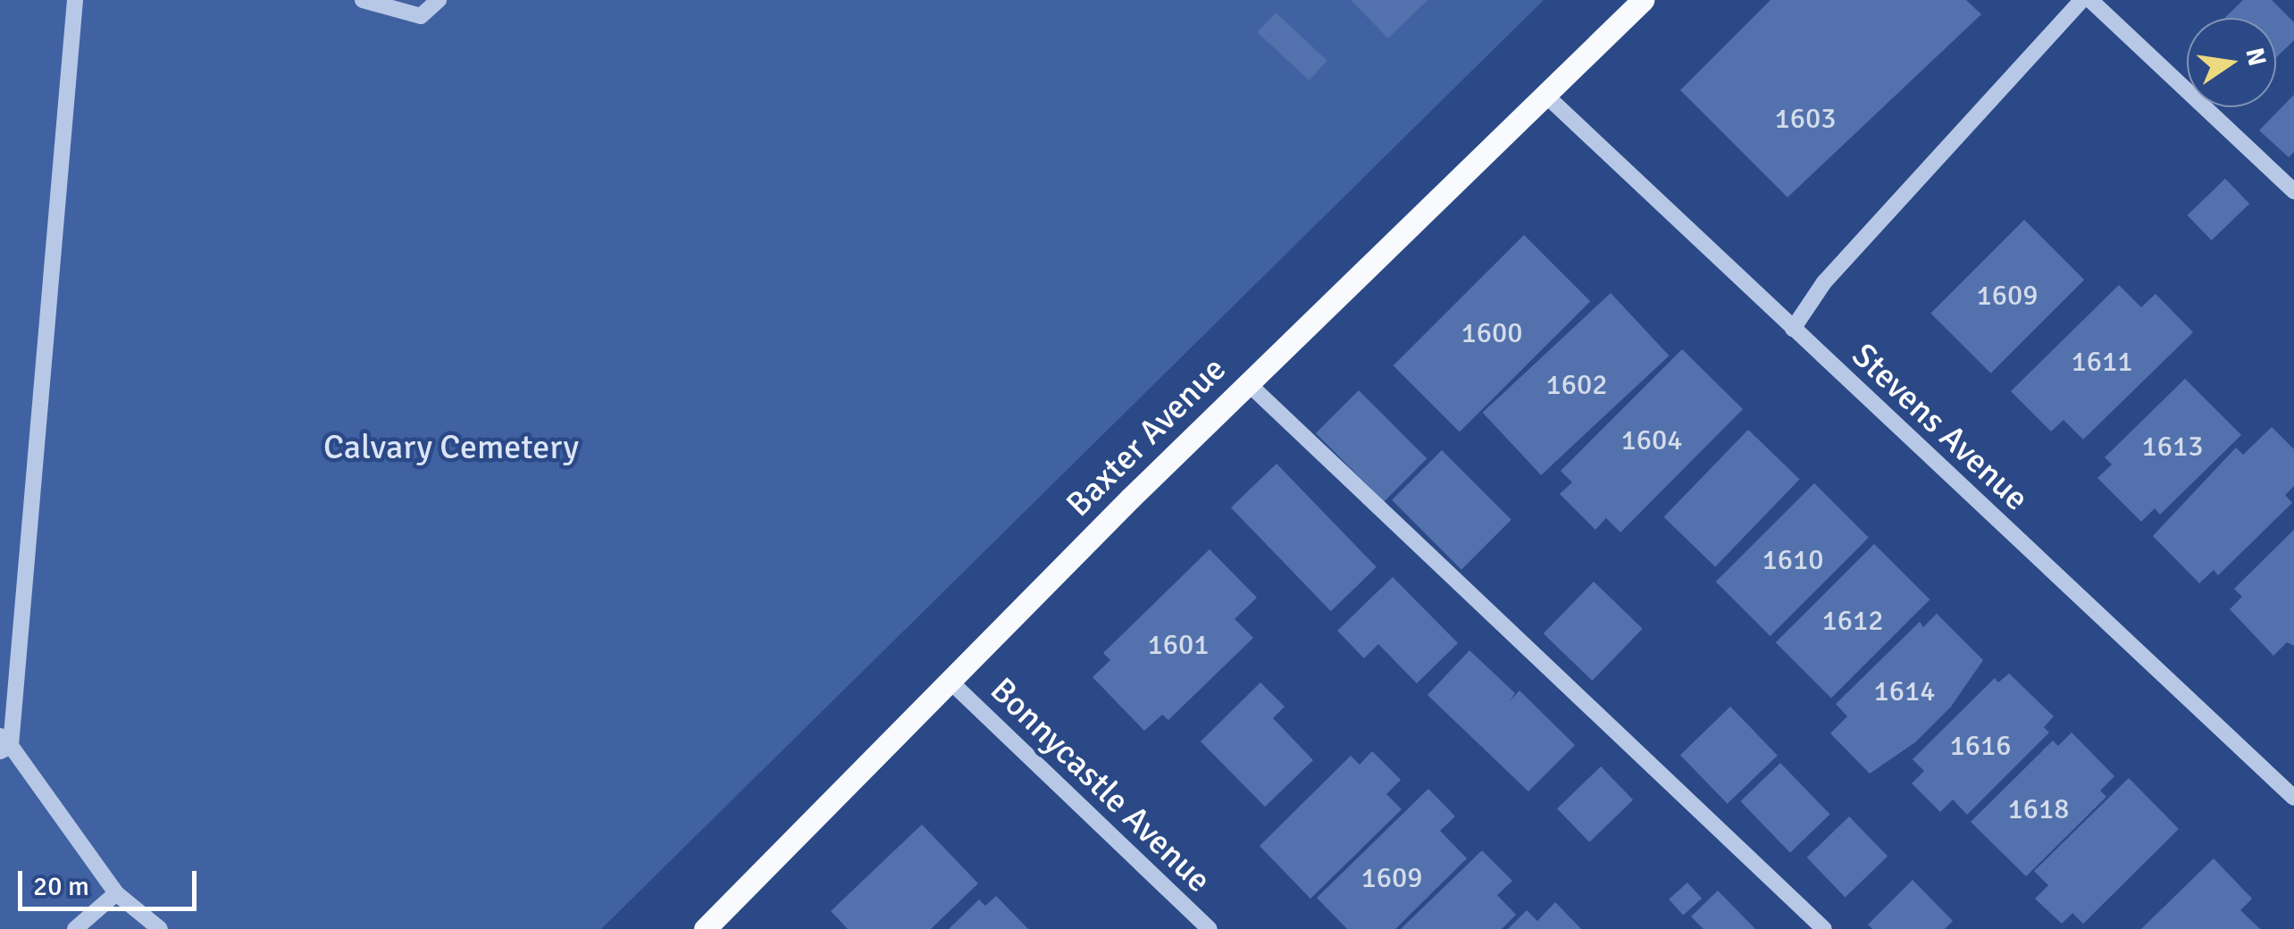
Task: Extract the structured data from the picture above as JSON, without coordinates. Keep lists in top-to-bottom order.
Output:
{
  "streets": {
    "main road": ["Baxter Avenue"],
    "street": ["Stevens Avenue", "Bonnycastle Avenue"]
  },
  "crossings": [
    ["Stevens Avenue", "Baxter Avenue"],
    ["Baxter Avenue", "Bonnycastle Avenue"]
  ],
  "parks": ["Calvary Cemetery"],
  "house_numbers": [
    "1603",
    "1609",
    "1600",
    "1611",
    "1602",
    "1604",
    "1613",
    "1610",
    "1612",
    "1601",
    "1614",
    "1616",
    "1618",
    "1609"
  ],
  "scale_bar": "20 m",
  "north": "right"
}
